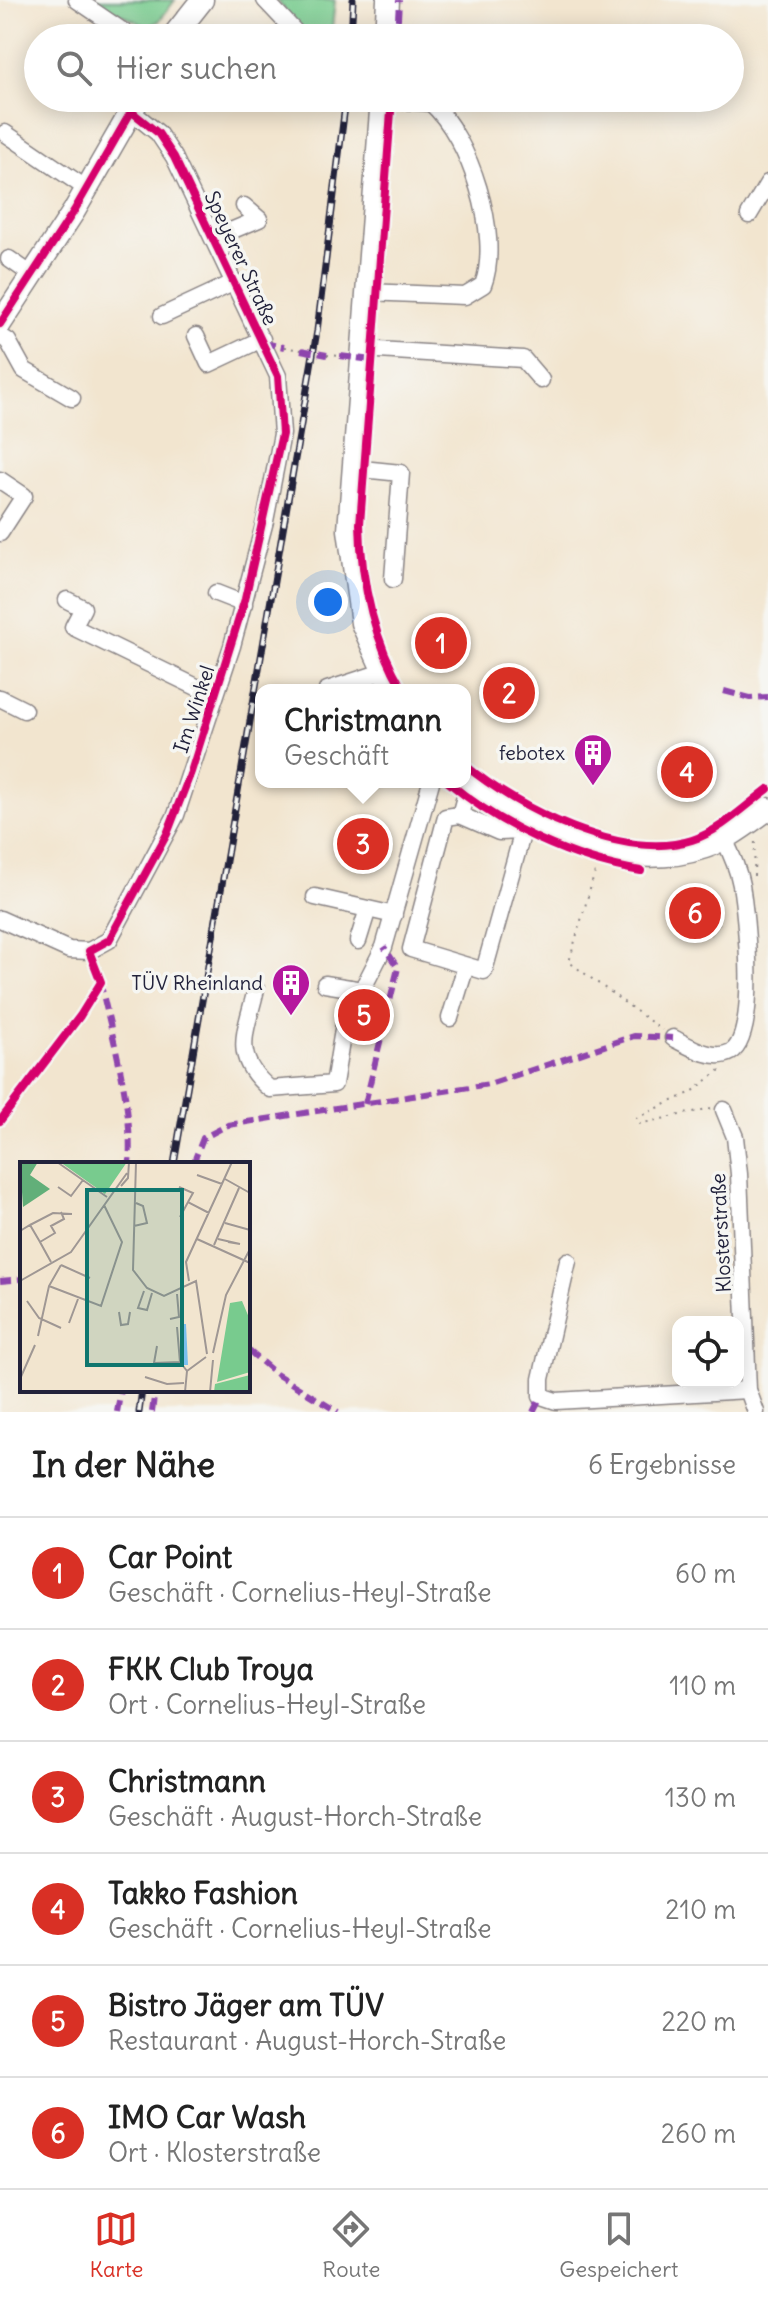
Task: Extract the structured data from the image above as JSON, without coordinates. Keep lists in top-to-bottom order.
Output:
{
  "streets": {
    "street": ["Speyerer Straße", "Im Winkel", "Klosterstraße"]
  },
  "crossings": [
    ["Speyerer Straße", "Im Winkel"]
  ],
  "places": {
    "building": ["febotex", "TÜV Rheinland"]
  },
  "page": {
    "search": "Hier suchen",
    "pins": [
      "1",
      "2",
      "4",
      "3",
      "6",
      "5"
    ],
    "popup": ["Christmann", "Geschäft"],
    "heading": ["In der Nähe", "6 Ergebnisse"],
    "list": [
      {
        "mark": "1",
        "name": "Car Point",
        "note": "Geschäft · Cornelius-Heyl-Straße",
        "value": "60 m"
      },
      {
        "mark": "2",
        "name": "FKK Club Troya",
        "note": "Ort · Cornelius-Heyl-Straße",
        "value": "110 m"
      },
      {
        "mark": "3",
        "name": "Christmann",
        "note": "Geschäft · August-Horch-Straße",
        "value": "130 m"
      },
      {
        "mark": "4",
        "name": "Takko Fashion",
        "note": "Geschäft · Cornelius-Heyl-Straße",
        "value": "210 m"
      },
      {
        "mark": "5",
        "name": "Bistro Jäger am TÜV",
        "note": "Restaurant · August-Horch-Straße",
        "value": "220 m"
      },
      {
        "mark": "6",
        "name": "IMO Car Wash",
        "note": "Ort · Klosterstraße",
        "value": "260 m"
      }
    ],
    "nav": ["Karte", "Route", "Gespeichert"]
  }
}
